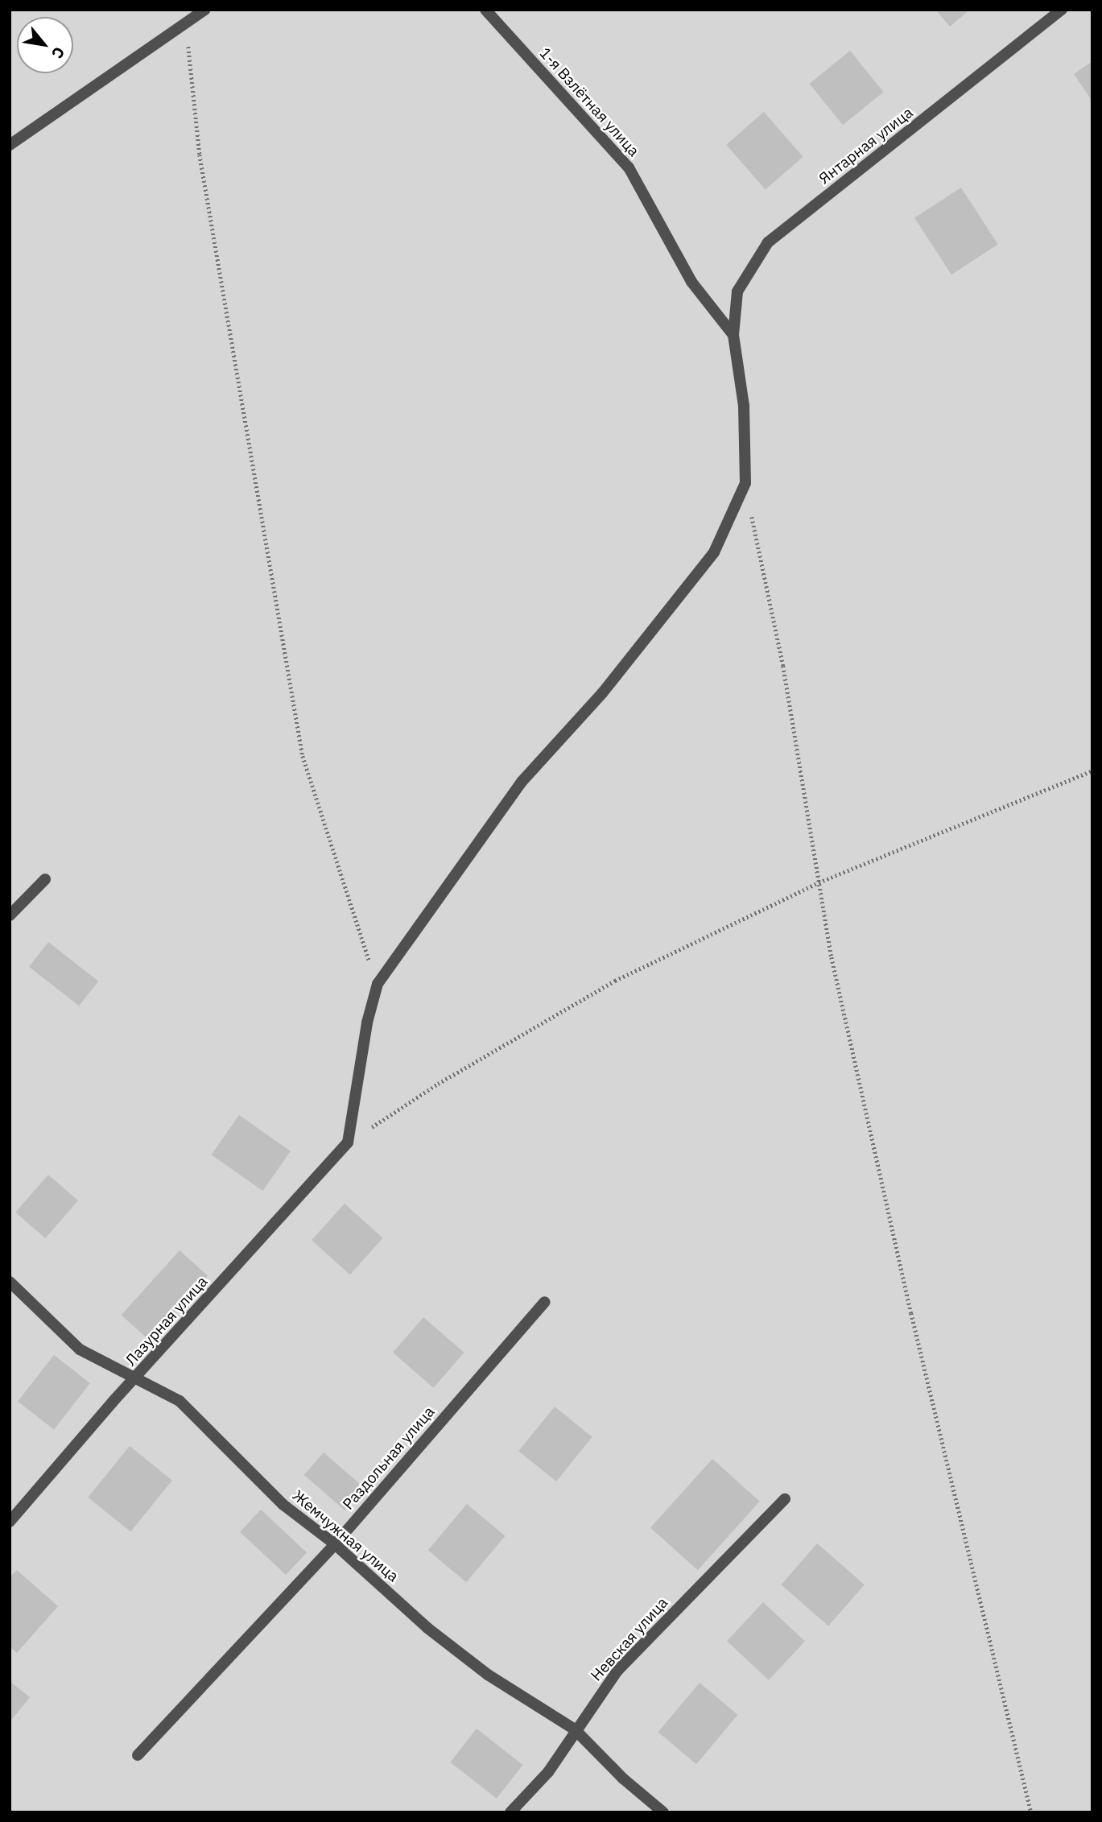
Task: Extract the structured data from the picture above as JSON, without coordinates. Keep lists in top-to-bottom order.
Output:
{
  "streets": {
    "street": [
      "1-я Взлётная улица",
      "Янтарная улица",
      "Лазурная улица",
      "Раздольная улица",
      "Жемчужная улица",
      "Невская улица"
    ]
  },
  "crossings": [
    ["1-я Взлётная улица", "Янтарная улица"],
    ["Лазурная улица", "Жемчужная улица"],
    ["Раздольная улица", "Жемчужная улица"],
    ["Жемчужная улица", "Невская улица"]
  ],
  "north": "bottom right"
}
